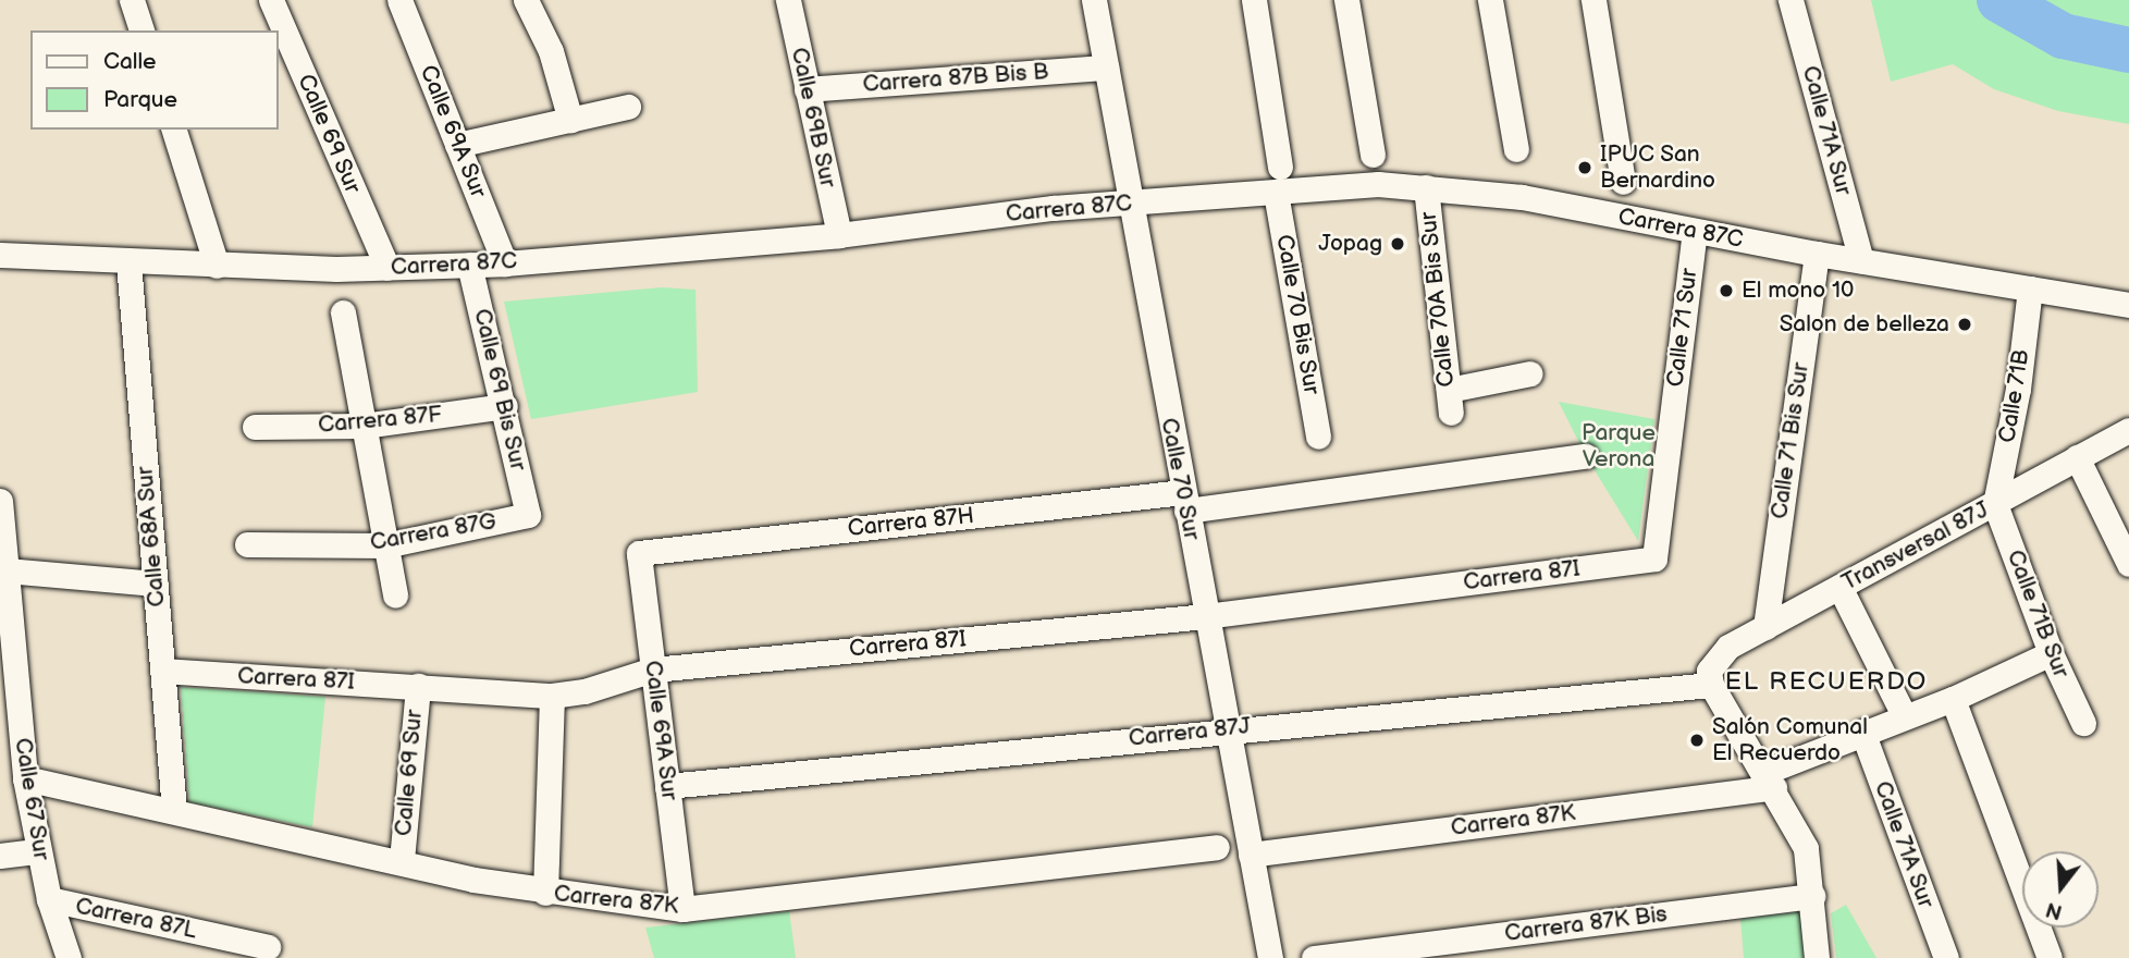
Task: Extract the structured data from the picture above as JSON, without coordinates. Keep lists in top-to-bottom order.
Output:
{
  "streets": {
    "street": [
      "Carrera 87B Bis B",
      "Calle 69B Sur",
      "Calle 71A Sur",
      "Calle 69A Sur",
      "Calle 69 Sur",
      "Carrera 87C",
      "Calle 70A Bis Sur",
      "Calle 70 Bis Sur",
      "Calle 71 Sur",
      "Calle 69 Bis Sur",
      "Calle 71B",
      "Carrera 87F",
      "Calle 71 Bis Sur",
      "Calle 70 Sur",
      "Carrera 87H",
      "Carrera 87G",
      "Calle 68A Sur",
      "Transversal 87J",
      "Carrera 87I",
      "Calle 71B Sur",
      "Carrera 87J",
      "Calle 67 Sur",
      "Carrera 87K",
      "Carrera 87L",
      "Carrera 87K Bis"
    ]
  },
  "crossings": [
    ["Carrera 87B Bis B", "Calle 69B Sur"],
    ["Carrera 87B Bis B", "Calle 70 Sur"],
    ["Calle 69B Sur", "Carrera 87C"],
    ["Calle 71A Sur", "Carrera 87C"],
    ["Calle 71A Sur", "Carrera 87K"],
    ["Calle 69A Sur", "Carrera 87C"],
    ["Calle 69A Sur", "Carrera 87H"],
    ["Calle 69A Sur", "Carrera 87I"],
    ["Calle 69A Sur", "Carrera 87J"],
    ["Calle 69A Sur", "Carrera 87K"],
    ["Calle 69 Sur", "Carrera 87C"],
    ["Calle 69 Sur", "Carrera 87I"],
    ["Calle 69 Sur", "Carrera 87K"],
    ["Carrera 87C", "Calle 70A Bis Sur"],
    ["Carrera 87C", "Calle 70 Bis Sur"],
    ["Carrera 87C", "Calle 71 Sur"],
    ["Carrera 87C", "Calle 69 Bis Sur"],
    ["Carrera 87C", "Calle 71B"],
    ["Carrera 87C", "Calle 71 Bis Sur"],
    ["Carrera 87C", "Calle 70 Sur"],
    ["Carrera 87C", "Calle 68A Sur"],
    ["Calle 71 Sur", "Carrera 87I"],
    ["Calle 69 Bis Sur", "Carrera 87F"],
    ["Calle 69 Bis Sur", "Carrera 87G"],
    ["Calle 71B", "Transversal 87J"],
    ["Calle 71B", "Calle 71B Sur"],
    ["Calle 71 Bis Sur", "Transversal 87J"],
    ["Calle 70 Sur", "Carrera 87H"],
    ["Calle 70 Sur", "Carrera 87I"],
    ["Calle 70 Sur", "Carrera 87J"],
    ["Calle 70 Sur", "Carrera 87K"],
    ["Calle 68A Sur", "Carrera 87I"],
    ["Calle 68A Sur", "Carrera 87K"],
    ["Transversal 87J", "Calle 71B Sur"],
    ["Transversal 87J", "Carrera 87J"],
    ["Calle 71B Sur", "Carrera 87K"],
    ["Calle 67 Sur", "Carrera 87K"],
    ["Calle 67 Sur", "Carrera 87L"]
  ],
  "districts": ["EL RECUERDO"],
  "parks": ["Parque Verona"],
  "places": [
    "IPUC San Bernardino",
    "Jopag",
    "El mono 10",
    "Salon de belleza",
    "Salón Comunal El Recuerdo"
  ],
  "legend": ["Calle", "Parque"],
  "north": "bottom"
}
